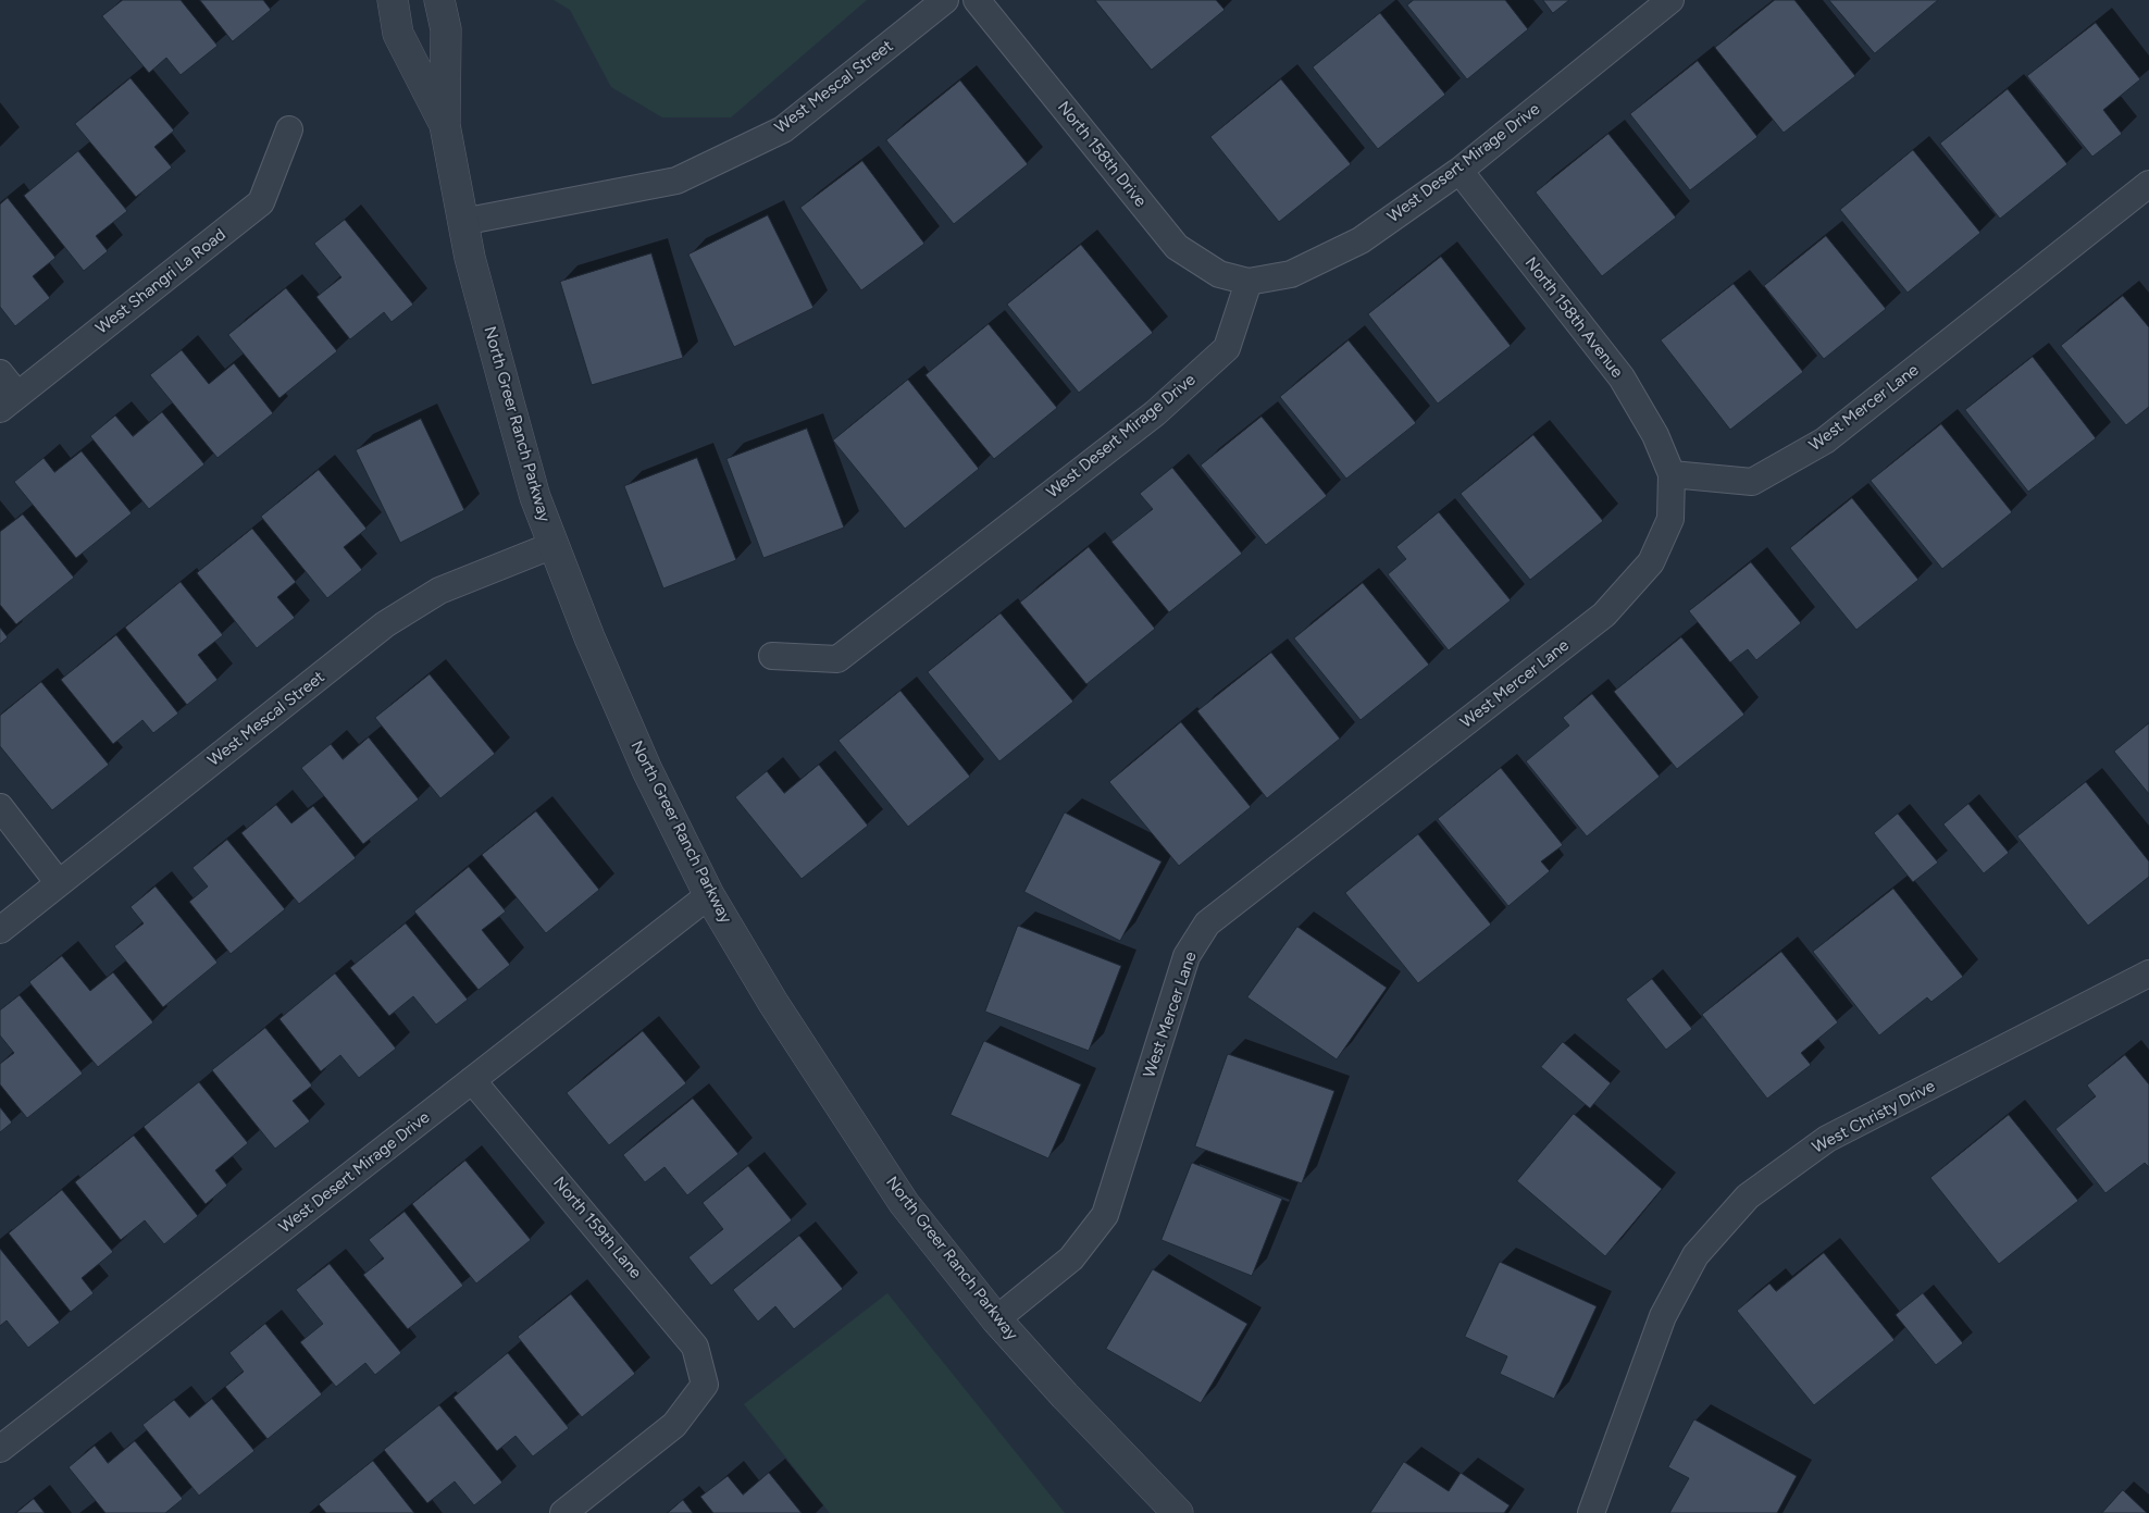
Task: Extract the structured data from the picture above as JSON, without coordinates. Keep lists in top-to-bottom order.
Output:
{
  "streets": {
    "street": [
      "West Mescal Street",
      "North 158th Drive",
      "West Desert Mirage Drive",
      "West Shangri La Road",
      "North 158th Avenue",
      "West Mercer Lane",
      "North Greer Ranch Parkway",
      "West Christy Drive",
      "North 159th Lane"
    ]
  },
  "crossings": [
    ["West Mescal Street", "North Greer Ranch Parkway"],
    ["North 158th Drive", "West Desert Mirage Drive"],
    ["West Desert Mirage Drive", "North 158th Avenue"],
    ["West Desert Mirage Drive", "North Greer Ranch Parkway"],
    ["West Desert Mirage Drive", "North 159th Lane"],
    ["North 158th Avenue", "West Mercer Lane"],
    ["West Mercer Lane", "North Greer Ranch Parkway"]
  ]
}
